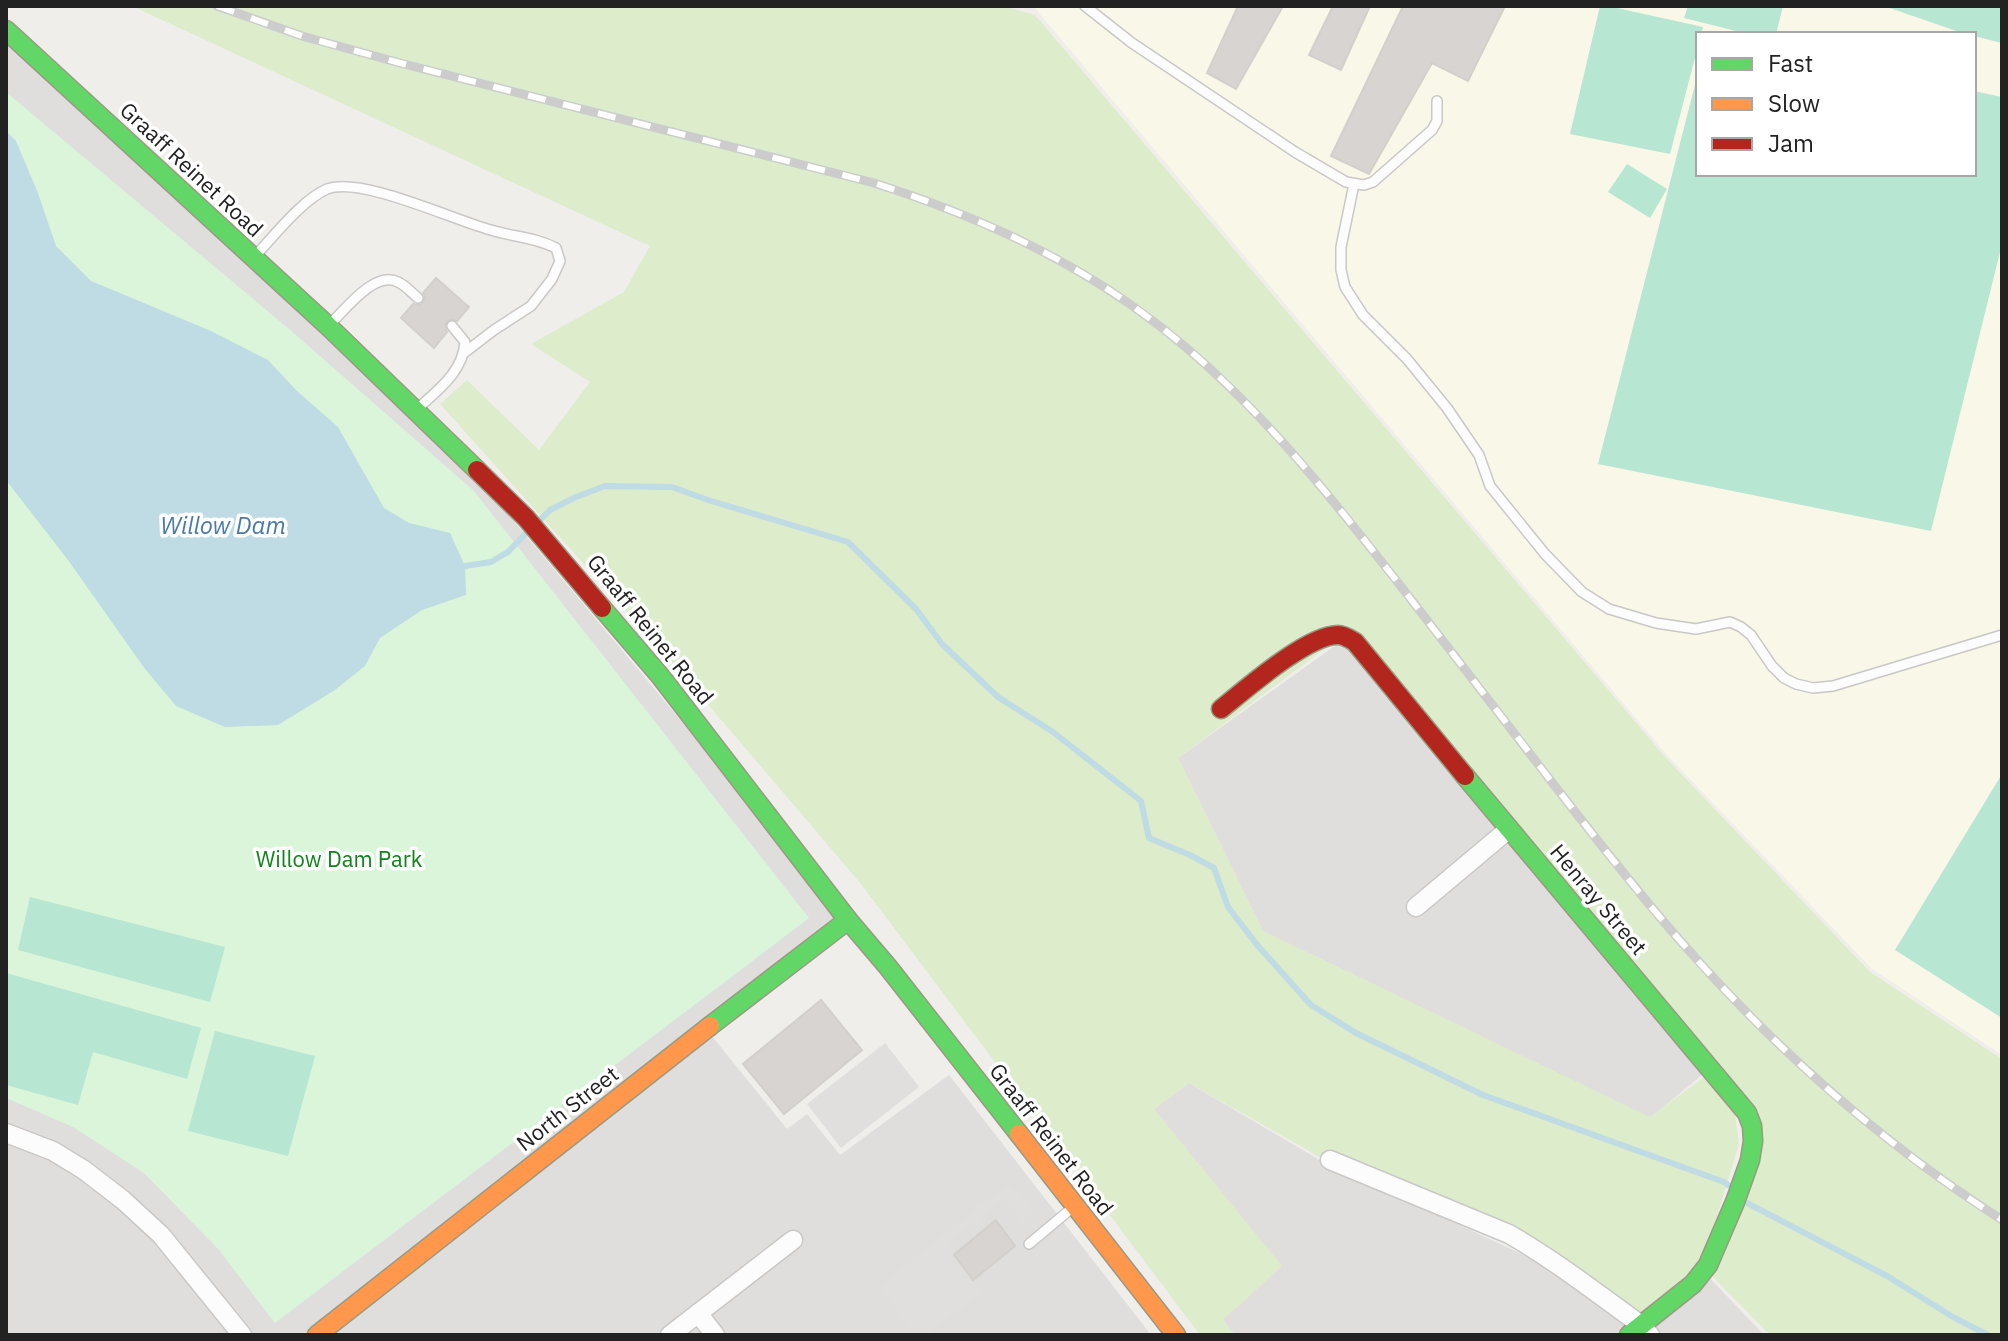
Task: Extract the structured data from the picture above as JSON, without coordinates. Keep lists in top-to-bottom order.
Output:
{
  "streets": {
    "main road": ["Graaff Reinet Road", "Henray Street", "North Street"]
  },
  "crossings": [
    ["Graaff Reinet Road", "North Street"]
  ],
  "water": ["Willow Dam"],
  "parks": ["Willow Dam Park"],
  "legend": ["Fast", "Slow", "Jam"]
}
